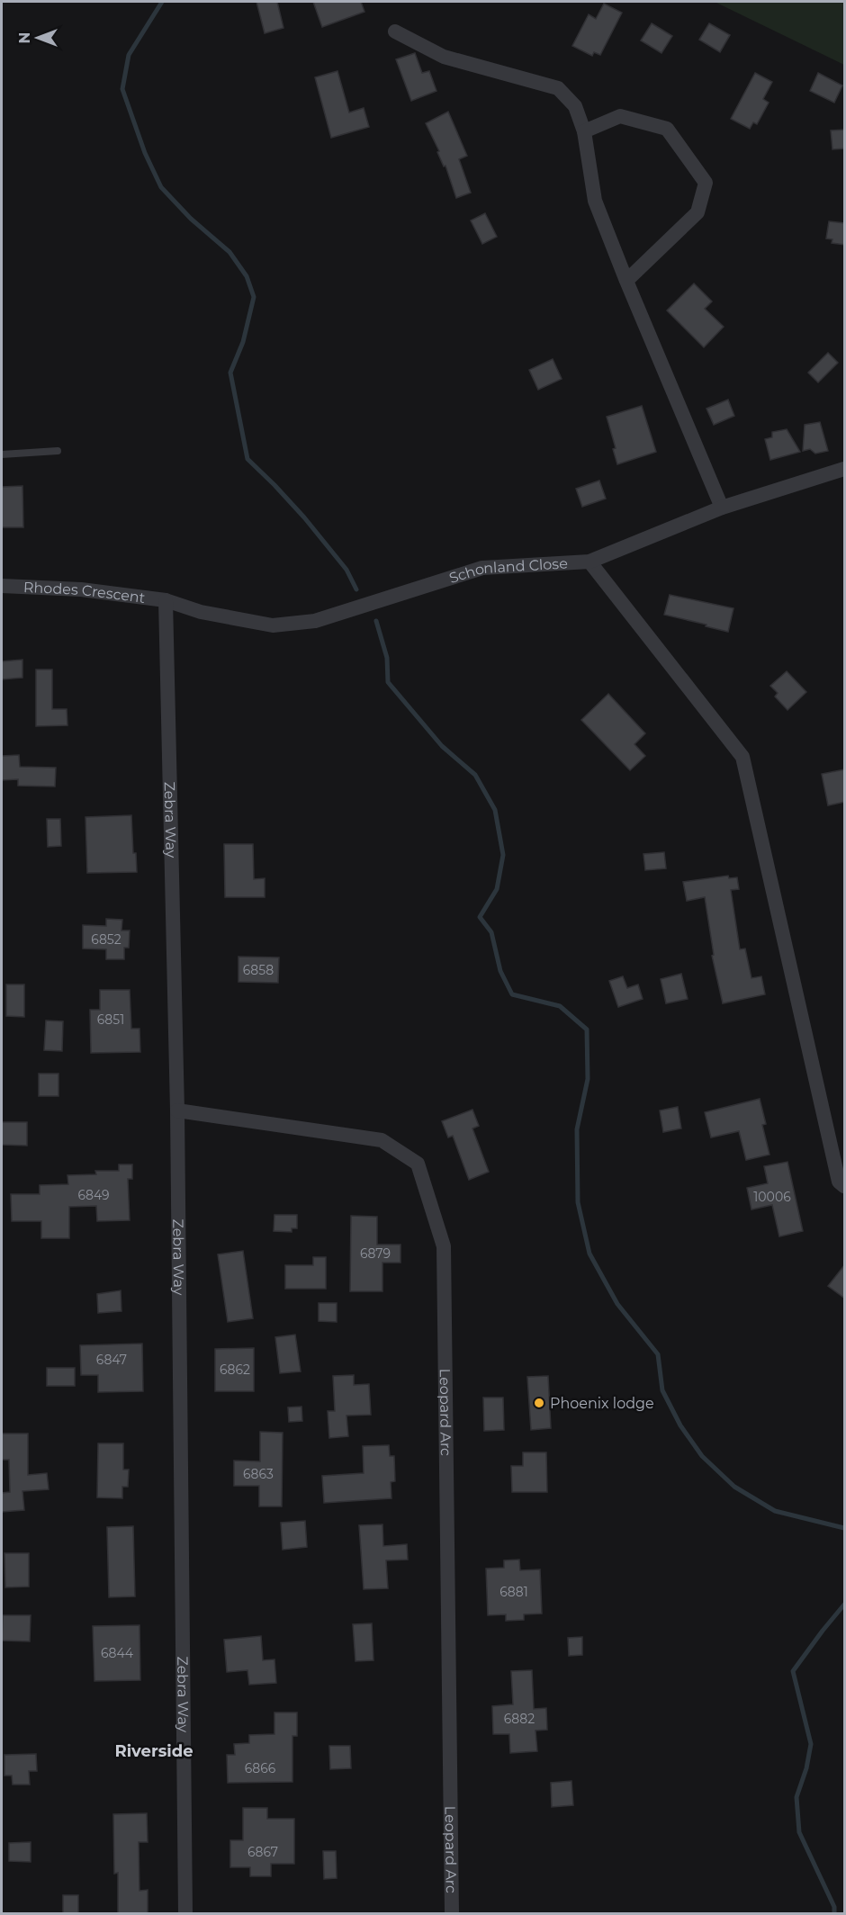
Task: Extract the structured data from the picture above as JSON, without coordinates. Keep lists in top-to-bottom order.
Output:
{
  "streets": {
    "street": [
      "Schonland Close",
      "Rhodes Crescent",
      "Zebra Way",
      "Leopard Arc"
    ]
  },
  "crossings": [
    ["Schonland Close", "Rhodes Crescent"],
    ["Schonland Close", "Zebra Way"],
    ["Rhodes Crescent", "Zebra Way"],
    ["Zebra Way", "Leopard Arc"]
  ],
  "districts": ["Riverside"],
  "places": ["Phoenix lodge"],
  "house_numbers": [
    "6852",
    "6858",
    "6851",
    "6849",
    "10006",
    "6879",
    "6847",
    "6862",
    "6863",
    "6881",
    "6844",
    "6882",
    "6866",
    "6867"
  ],
  "north": "left"
}
